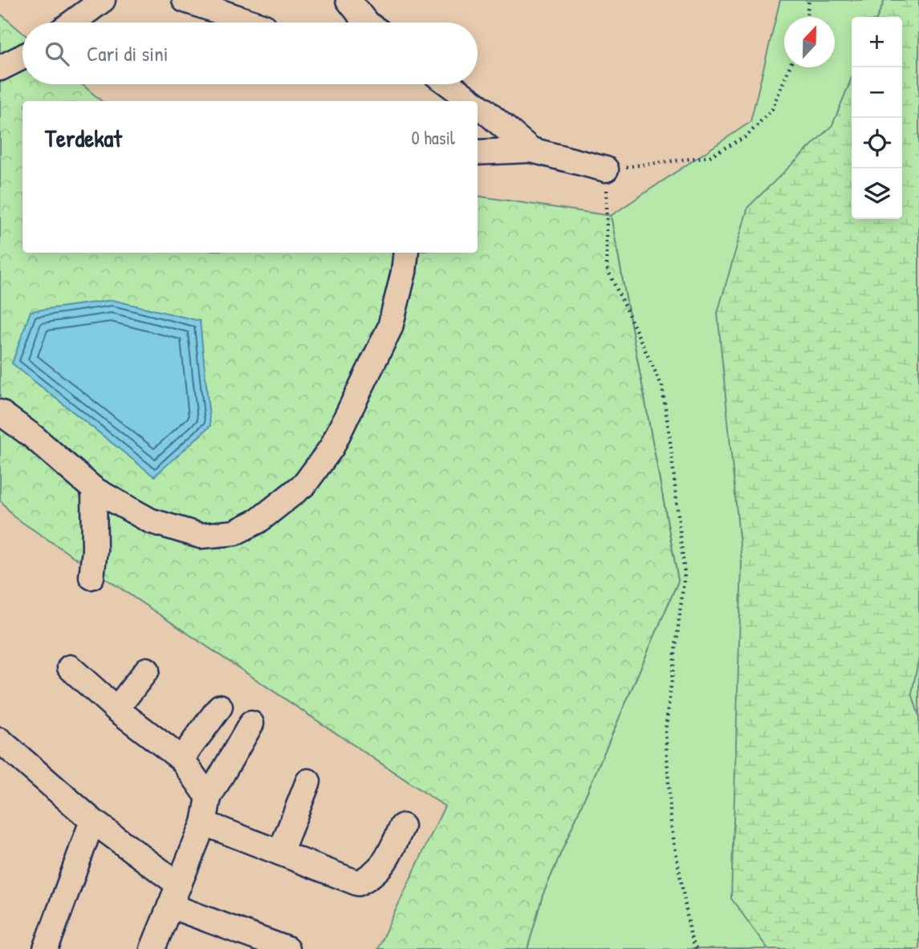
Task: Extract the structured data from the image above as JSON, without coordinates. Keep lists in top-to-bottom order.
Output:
{
  "north": "top",
  "page": {
    "map_buttons": ["+", "−"],
    "search": "Cari di sini",
    "heading": ["Terdekat", "0 hasil"]
  }
}
